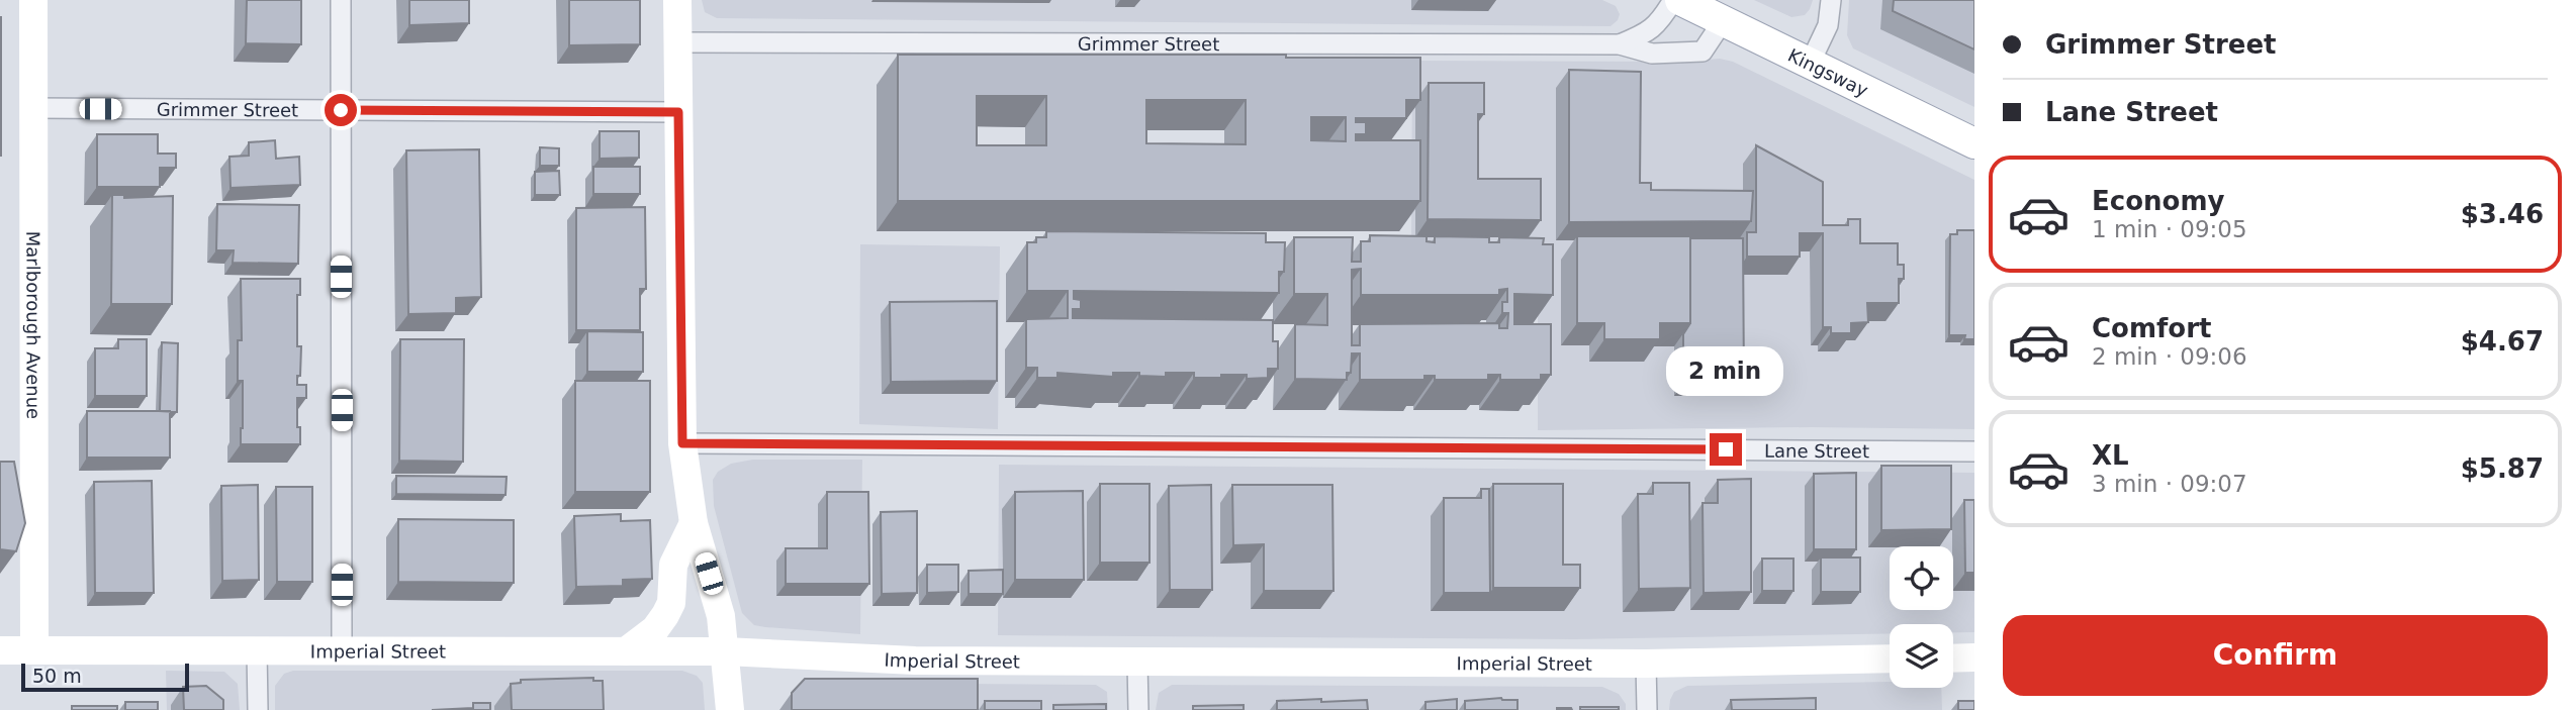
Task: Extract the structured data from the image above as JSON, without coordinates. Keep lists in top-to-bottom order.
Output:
{
  "streets": {
    "main road": ["Kingsway", "Marlborough Avenue", "Imperial Street"],
    "street": ["Grimmer Street", "Lane Street"]
  },
  "crossings": [
    ["Grimmer Street", "Kingsway"],
    ["Grimmer Street", "Marlborough Avenue"],
    ["Marlborough Avenue", "Imperial Street"]
  ],
  "scale_bar": "50 m",
  "page": {
    "banner": ["Grimmer Street", "Lane Street"],
    "list": [
      {
        "name": "Economy",
        "note": "1 min · 09:05",
        "value": "$3.46"
      },
      {
        "name": "Comfort",
        "note": "2 min · 09:06",
        "value": "$4.67"
      },
      {
        "name": "XL",
        "note": "3 min · 09:07",
        "value": "$5.87"
      }
    ],
    "bubble": "2 min",
    "buttons": "Confirm",
    "scale": "50 m"
  }
}
